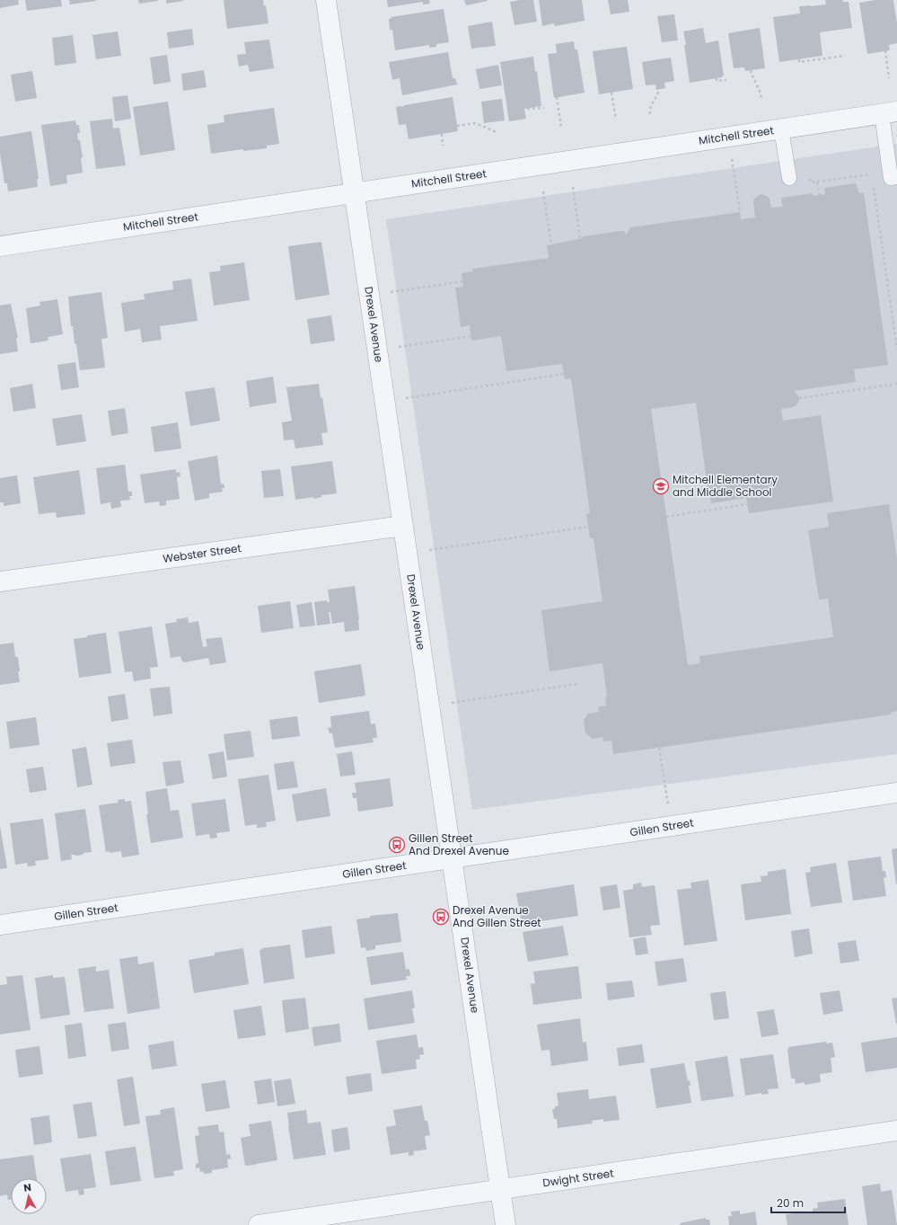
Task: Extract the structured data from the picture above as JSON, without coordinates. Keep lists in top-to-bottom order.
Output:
{
  "streets": {
    "street": [
      "Mitchell Street",
      "Drexel Avenue",
      "Webster Street",
      "Gillen Street",
      "Dwight Street"
    ]
  },
  "crossings": [
    ["Mitchell Street", "Drexel Avenue"],
    ["Drexel Avenue", "Webster Street"],
    ["Drexel Avenue", "Gillen Street"],
    ["Drexel Avenue", "Dwight Street"]
  ],
  "places": {
    "school or university": ["Mitchell Elementary and Middle School"],
    "bus stop": ["Gillen Street And Drexel Avenue", "Drexel Avenue And Gillen Street"]
  },
  "scale_bar": "20 m",
  "north": "top"
}
